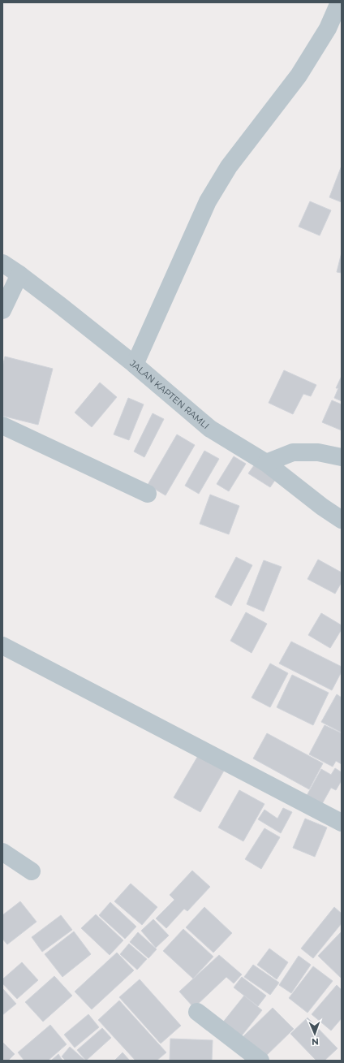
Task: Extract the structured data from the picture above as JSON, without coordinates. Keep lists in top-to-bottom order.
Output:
{
  "streets": {
    "street": ["JALAN KAPTEN RAMLI"]
  },
  "north": "bottom"
}
